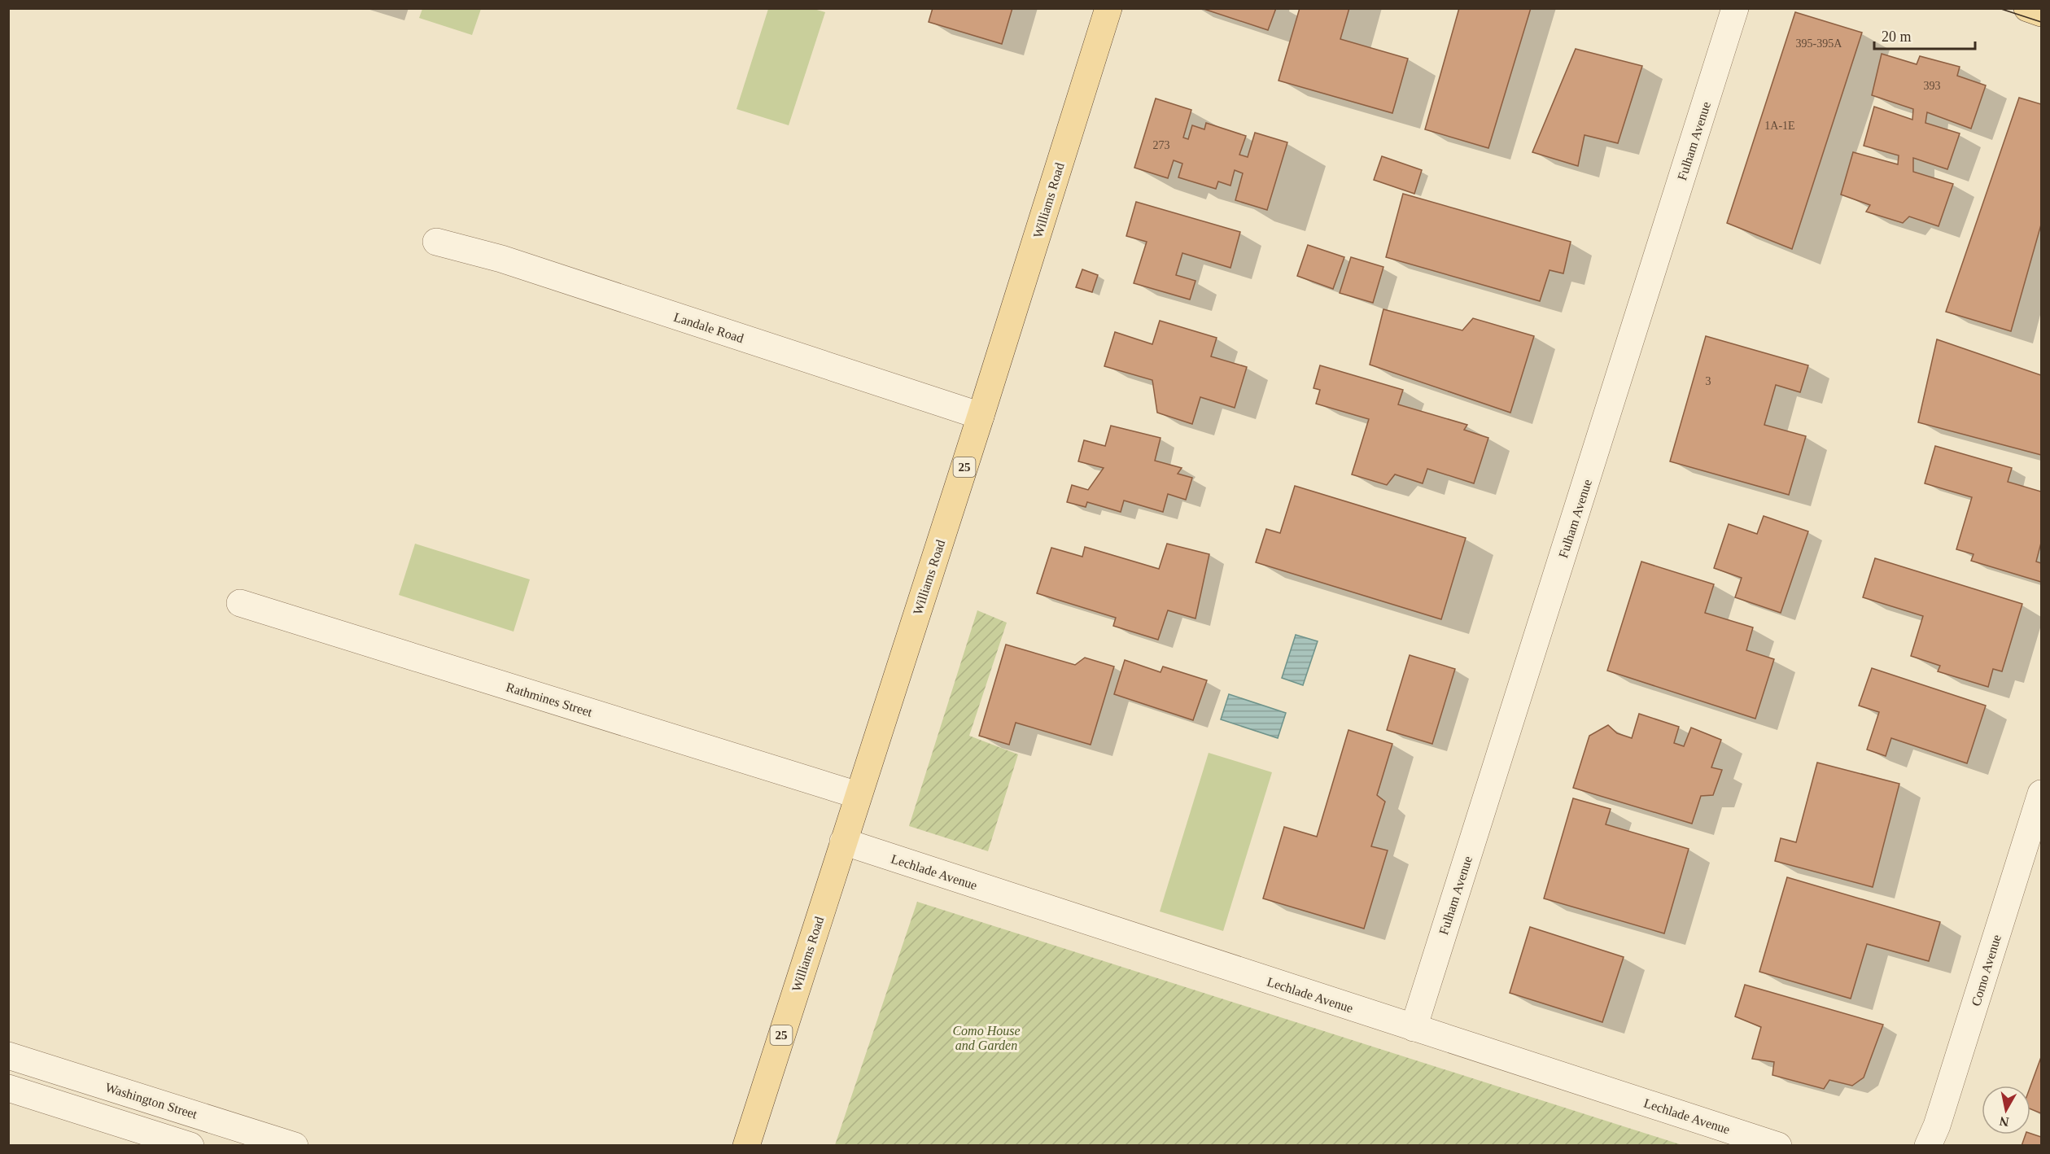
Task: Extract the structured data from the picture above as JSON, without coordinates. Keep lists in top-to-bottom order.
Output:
{
  "streets": {
    "main road": ["Williams Road", "25"],
    "street": [
      "Fulham Avenue",
      "Landale Road",
      "Rathmines Street",
      "Lechlade Avenue",
      "Como Avenue",
      "Washington Street"
    ]
  },
  "crossings": [
    ["Fulham Avenue", "Lechlade Avenue"],
    ["Williams Road", "Landale Road"],
    ["Williams Road", "Rathmines Street"],
    ["Williams Road", "Lechlade Avenue"]
  ],
  "parks": ["Como House and Garden"],
  "house_numbers": [
    "395-395A",
    "393",
    "1A-1E",
    "273",
    "3"
  ],
  "scale_bar": "20 m",
  "north": "bottom"
}
